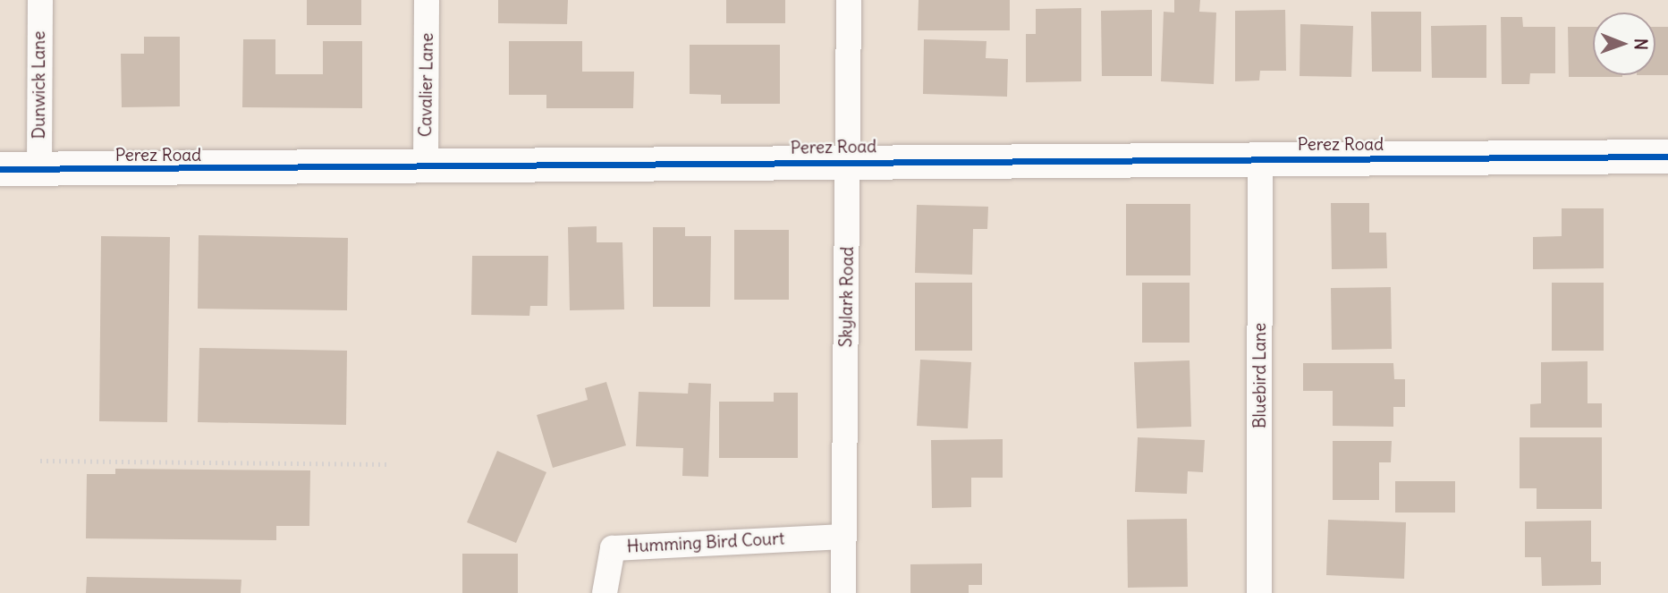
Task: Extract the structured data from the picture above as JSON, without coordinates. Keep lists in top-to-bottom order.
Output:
{
  "streets": {
    "street": [
      "Dunwick Lane",
      "Cavalier Lane",
      "Perez Road",
      "Skylark Road",
      "Bluebird Lane",
      "Humming Bird Court"
    ]
  },
  "crossings": [
    ["Dunwick Lane", "Perez Road"],
    ["Cavalier Lane", "Perez Road"],
    ["Perez Road", "Skylark Road"],
    ["Perez Road", "Bluebird Lane"],
    ["Skylark Road", "Humming Bird Court"]
  ],
  "north": "right"
}
